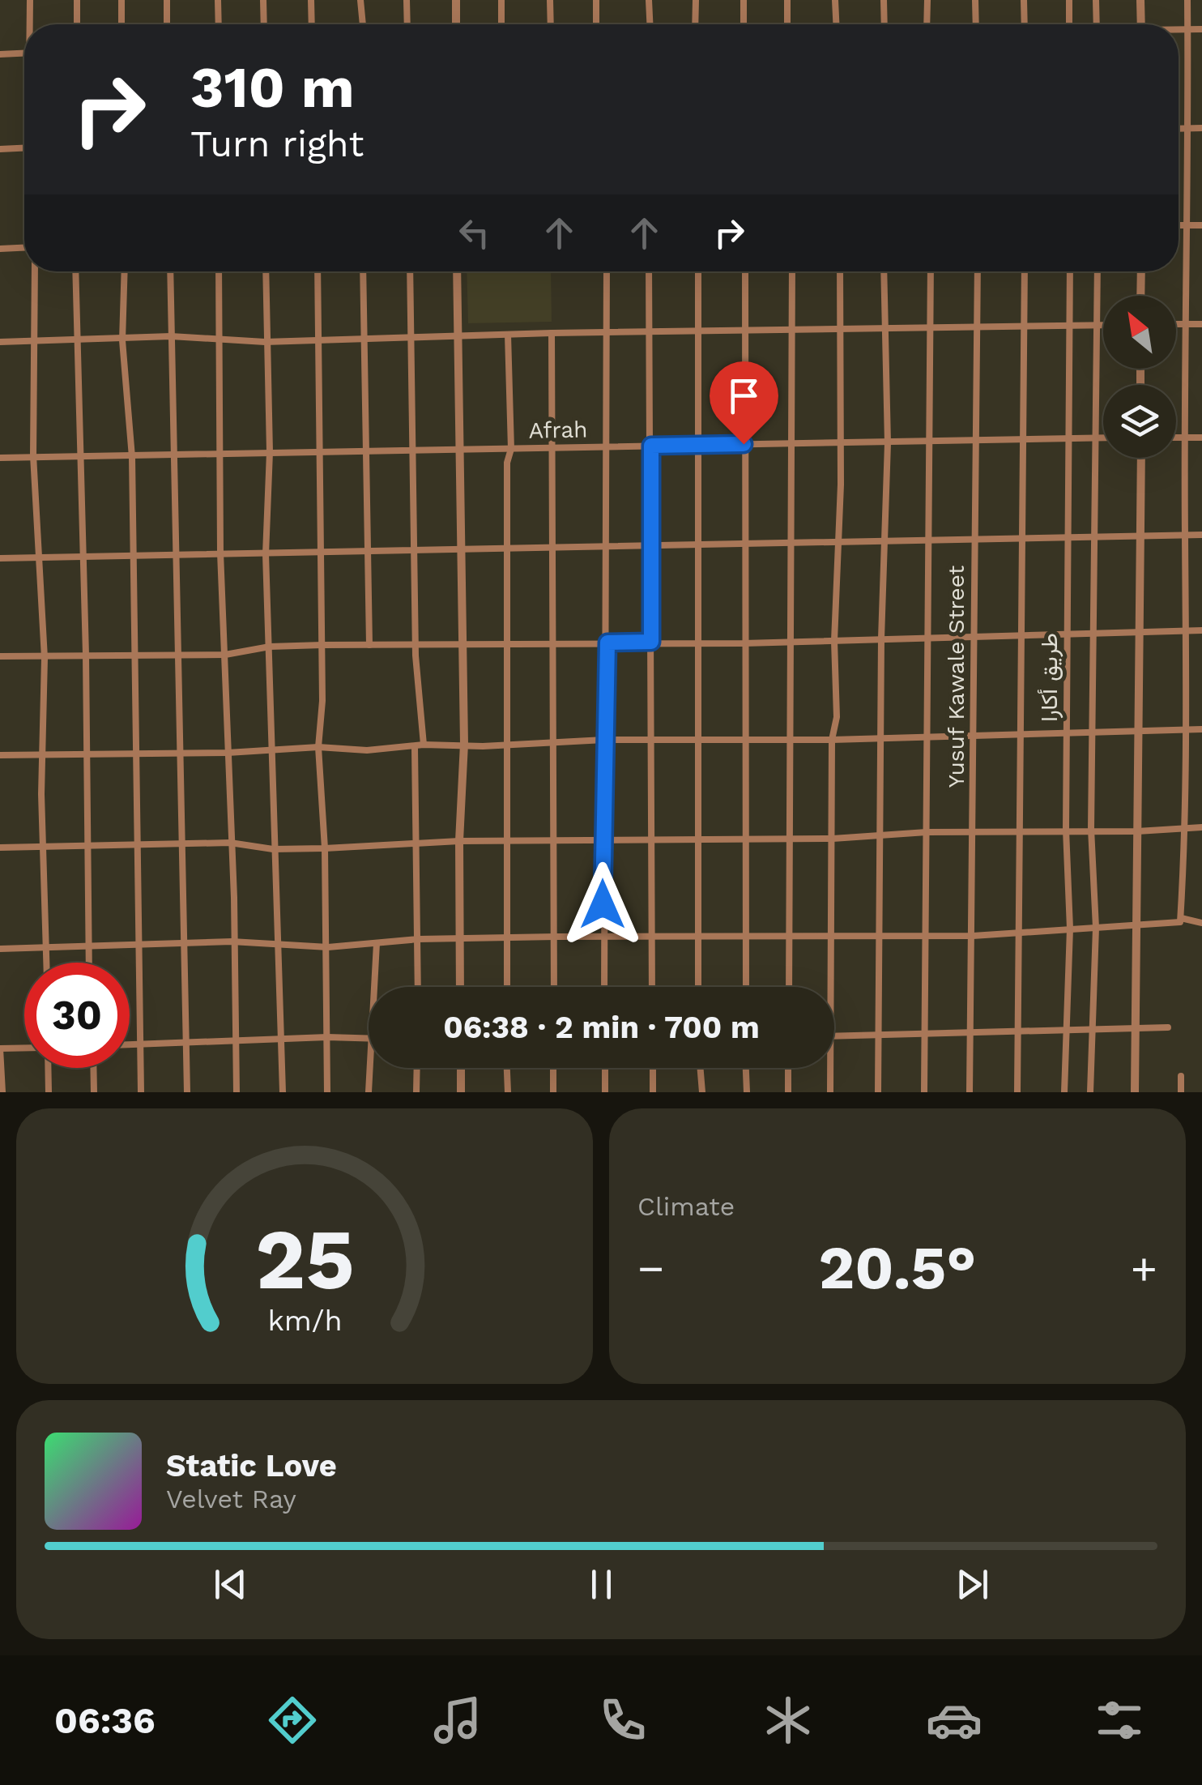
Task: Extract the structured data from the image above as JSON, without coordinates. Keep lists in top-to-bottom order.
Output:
{
  "streets": {
    "street": ["Afrah", "Yusuf Kawale Street", "طريق أكارا"]
  },
  "crossings": [
    ["Afrah", "Yusuf Kawale Street"],
    ["Afrah", "طريق أكارا"]
  ],
  "north": "top left",
  "page": {
    "turn": ["310 m", "Turn right"],
    "limit": "30",
    "trip": "06:38 · 2 min · 700 m",
    "tile": "Climate",
    "heat": ["−", "20.5°", "+"],
    "song": ["Static Love", "Velvet Ray"],
    "tabs": "06:36",
    "gauge": ["25", "km/h"]
  }
}
